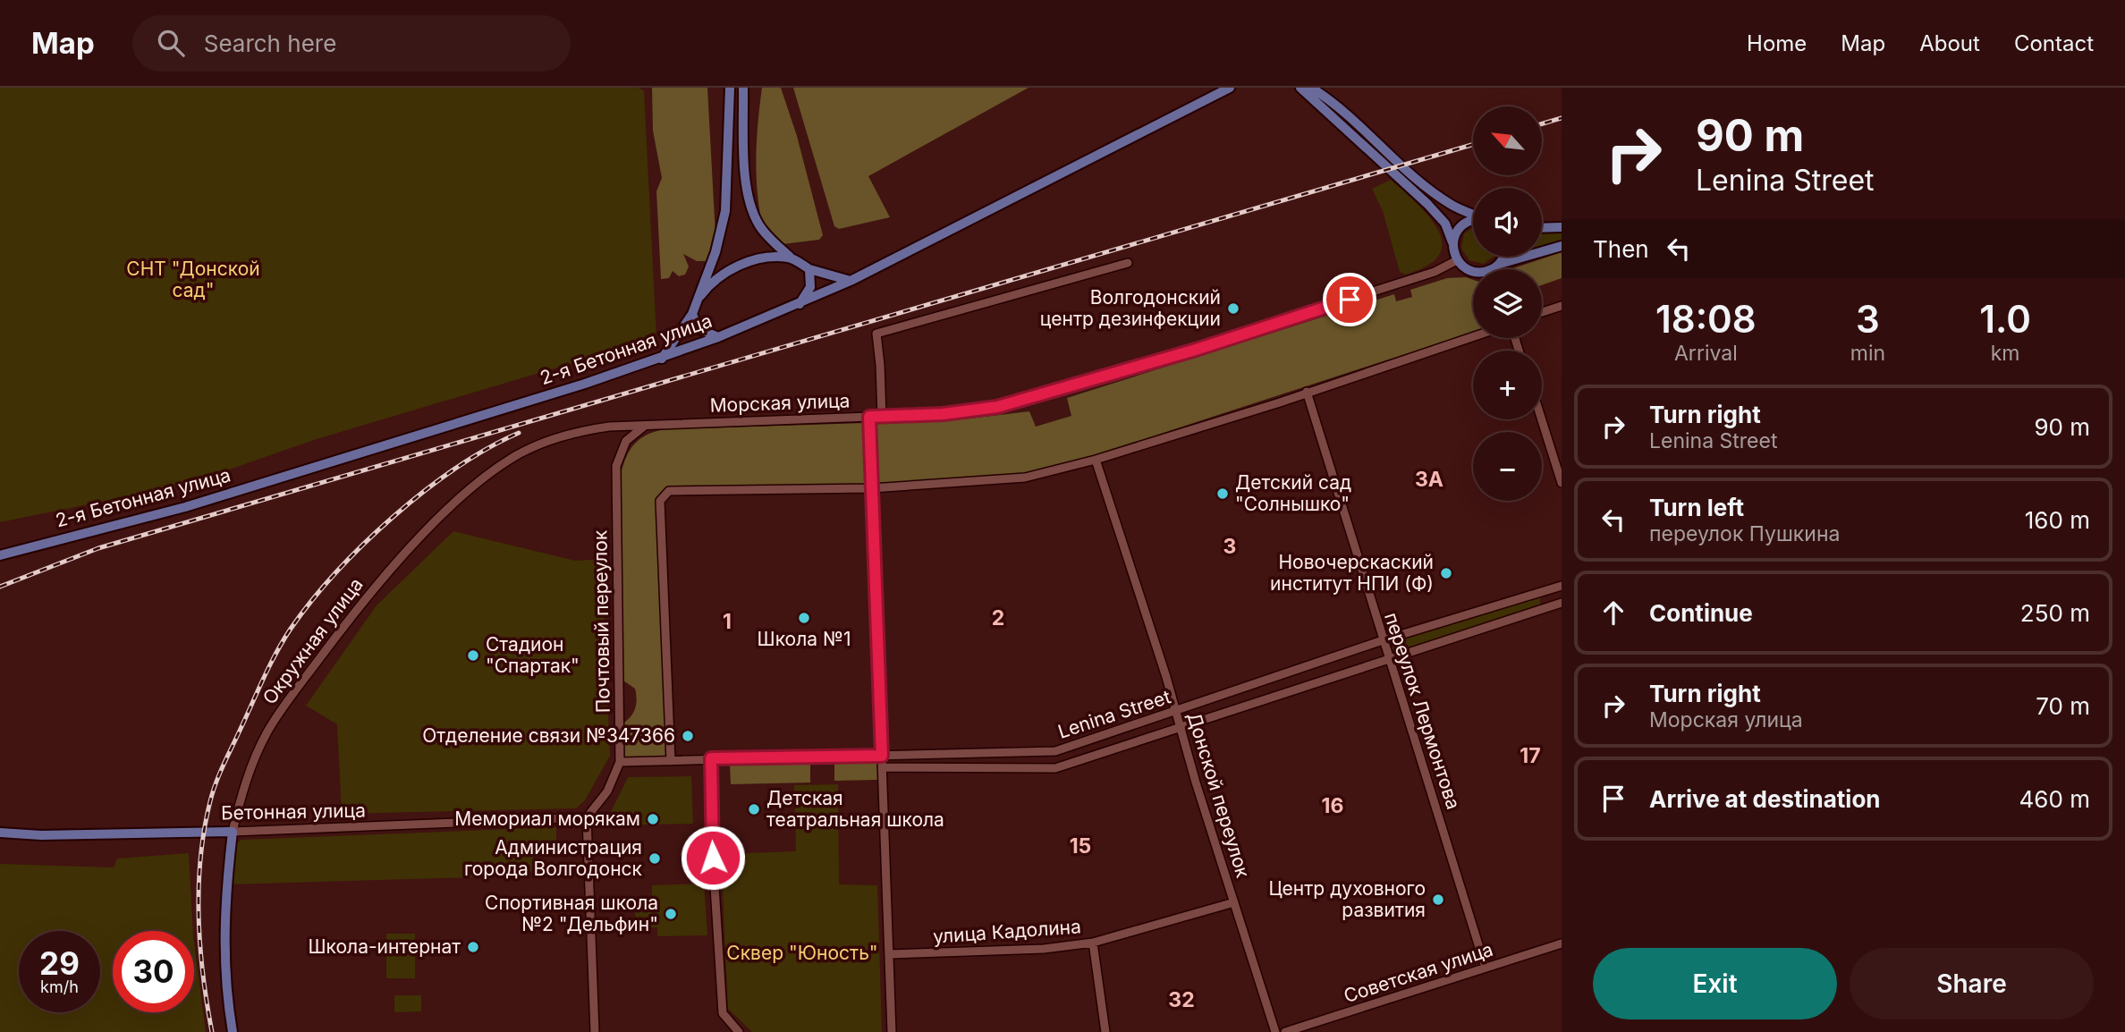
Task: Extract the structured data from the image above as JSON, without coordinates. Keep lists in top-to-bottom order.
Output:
{
  "streets": {
    "main road": ["2-я Бетонная улица", "Окружная улица", "Бетонная улица"],
    "street": [
      "Морская улица",
      "Почтовый переулок",
      "переулок Лермонтова",
      "Lenina Street",
      "Донской переулок",
      "улица Кадолина",
      "Советская улица"
    ]
  },
  "crossings": [
    ["Морская улица", "Почтовый переулок"],
    ["Морская улица", "Окружная улица"],
    ["Почтовый переулок", "Окружная улица"],
    ["Почтовый переулок", "Lenina Street"],
    ["Почтовый переулок", "Бетонная улица"],
    ["Окружная улица", "Бетонная улица"],
    ["переулок Лермонтова", "Lenina Street"],
    ["переулок Лермонтова", "Советская улица"],
    ["Lenina Street", "Донской переулок"],
    ["Донской переулок", "улица Кадолина"]
  ],
  "districts": [
    "3А",
    "3",
    "2",
    "1",
    "17",
    "16",
    "15",
    "32"
  ],
  "parks": ["СНТ \"Донской сад\"", "Сквер \"Юность\""],
  "places": [
    "Волгодонский центр дезинфекции",
    "Детский сад \"Солнышко\"",
    "Новочерскаский институт НПИ (Ф)",
    "Школа №1",
    "Стадион \"Спартак\"",
    "Отделение связи №347366",
    "Детская театральная школа",
    "Мемориал морякам",
    "Администрация города Волгодонск",
    "Центр духовного развития",
    "Спортивная школа №2 \"Дельфин\"",
    "Школа-интернат"
  ],
  "north": "top left",
  "page": {
    "header": "Map",
    "search": "Search here",
    "nav": [
      "Home",
      "Map",
      "About",
      "Contact"
    ],
    "turn": ["90 m", "Lenina Street"],
    "map_buttons": ["+", "−"],
    "then": "Then",
    "eta": [
      "18:08",
      "Arrival",
      "3",
      "min",
      "1.0",
      "km"
    ],
    "list": [
      {
        "name": "Turn right",
        "note": "Lenina Street",
        "value": "90 m"
      },
      {
        "name": "Turn left",
        "note": "переулок Пушкина",
        "value": "160 m"
      },
      {
        "name": "Continue",
        "value": "250 m"
      },
      {
        "name": "Turn right",
        "note": "Морская улица",
        "value": "70 m"
      },
      {
        "name": "Arrive at destination",
        "value": "460 m"
      }
    ],
    "speed": "29 km/h",
    "limit": "30",
    "buttons": ["Exit", "Share"]
  }
}
